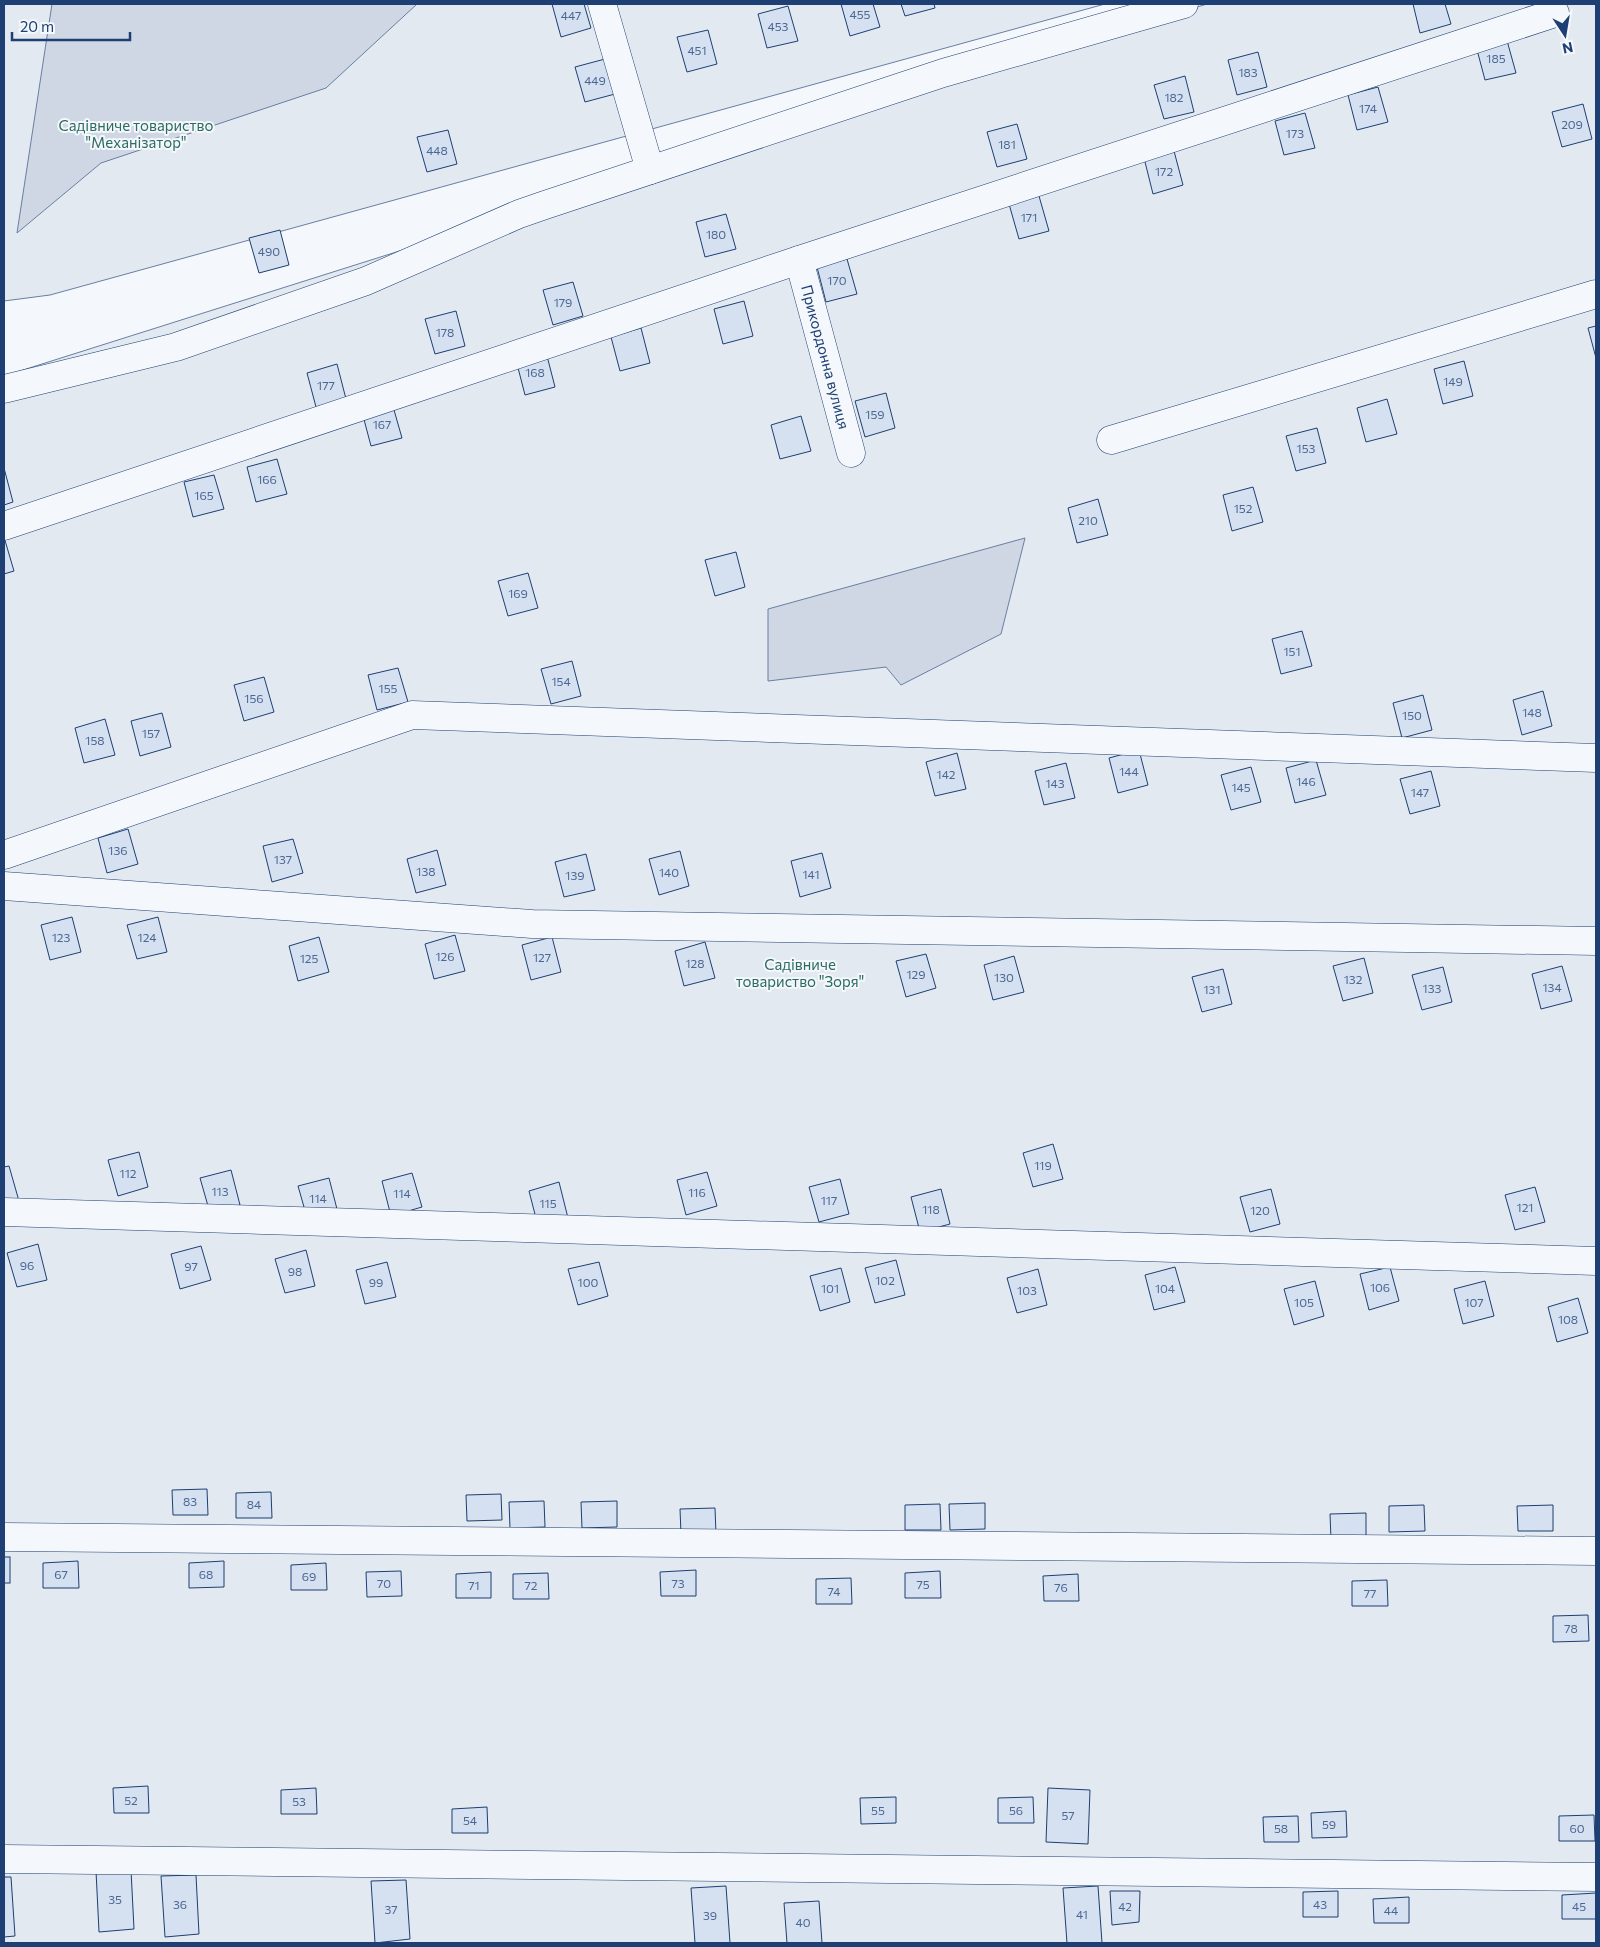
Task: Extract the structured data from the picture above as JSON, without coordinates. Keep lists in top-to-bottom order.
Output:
{
  "streets": {
    "street": ["Прикордонна вулиця"]
  },
  "parks": ["Садівниче товариство \"Механізатор\"", "Садівниче товариство \"Зоря\""],
  "house_numbers": [
    "455",
    "447",
    "453",
    "451",
    "185",
    "183",
    "449",
    "182",
    "174",
    "209",
    "173",
    "181",
    "448",
    "172",
    "171",
    "180",
    "490",
    "170",
    "179",
    "178",
    "168",
    "149",
    "177",
    "159",
    "167",
    "153",
    "166",
    "165",
    "152",
    "210",
    "169",
    "151",
    "154",
    "155",
    "156",
    "148",
    "150",
    "157",
    "158",
    "144",
    "142",
    "146",
    "143",
    "145",
    "147",
    "136",
    "137",
    "138",
    "140",
    "141",
    "139",
    "123",
    "124",
    "126",
    "127",
    "125",
    "128",
    "129",
    "130",
    "132",
    "134",
    "133",
    "131",
    "119",
    "112",
    "113",
    "116",
    "114",
    "114",
    "117",
    "115",
    "121",
    "118",
    "120",
    "96",
    "97",
    "98",
    "102",
    "99",
    "100",
    "106",
    "101",
    "104",
    "103",
    "105",
    "107",
    "108",
    "83",
    "84",
    "67",
    "68",
    "69",
    "70",
    "73",
    "75",
    "71",
    "72",
    "76",
    "74",
    "77",
    "78",
    "52",
    "53",
    "55",
    "56",
    "57",
    "54",
    "59",
    "58",
    "60",
    "35",
    "36",
    "43",
    "42",
    "45",
    "37",
    "44",
    "41",
    "39",
    "40"
  ],
  "scale_bar": "20 m",
  "north": "bottom"
}
